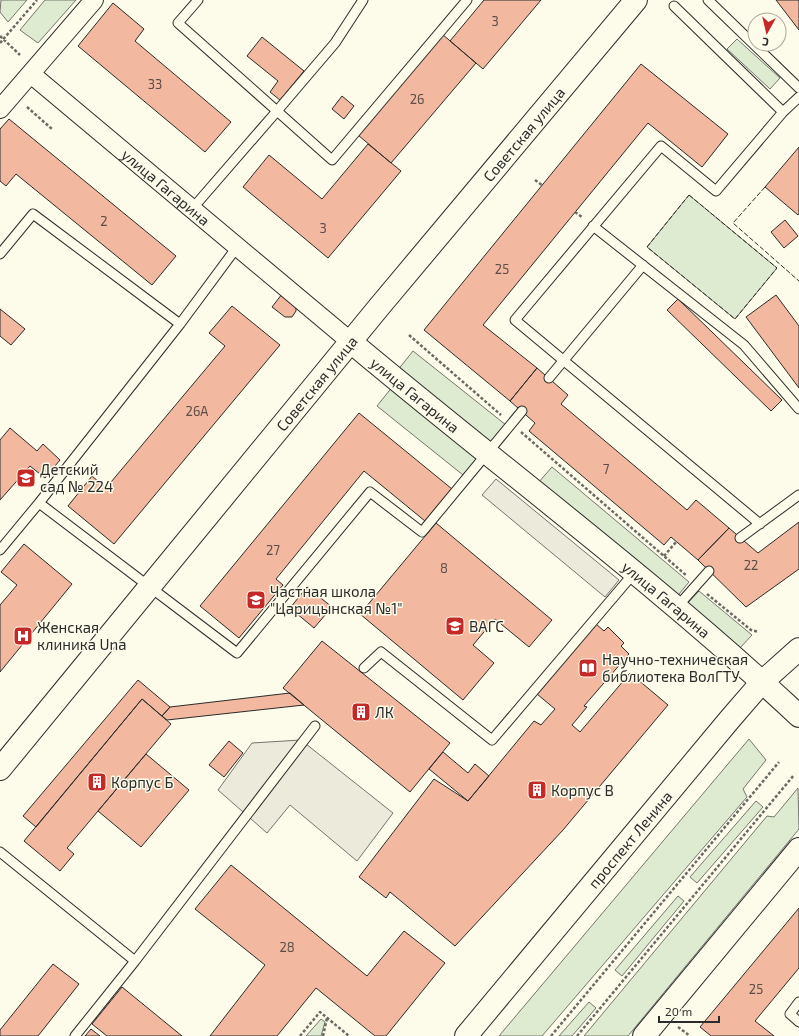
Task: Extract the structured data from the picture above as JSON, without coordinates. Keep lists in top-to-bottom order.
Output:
{
  "streets": {
    "street": ["Советская улица", "улица Гагарина", "проспект Ленина"]
  },
  "crossings": [
    ["Советская улица", "улица Гагарина"],
    ["улица Гагарина", "проспект Ленина"]
  ],
  "places": {
    "school or university": ["Детский сад № 224", "Частная школа \"Царицынская №1\"", "ВАГС"],
    "hospital": ["Женская клиника Una"],
    "library": ["Научно-техническая библиотека ВолГТУ"],
    "building": ["ЛК", "Корпус Б", "Корпус В"]
  },
  "house_numbers": [
    "3",
    "33",
    "26",
    "2",
    "3",
    "25",
    "26А",
    "7",
    "27",
    "22",
    "8",
    "28",
    "25"
  ],
  "scale_bar": "20 m",
  "north": "bottom"
}
